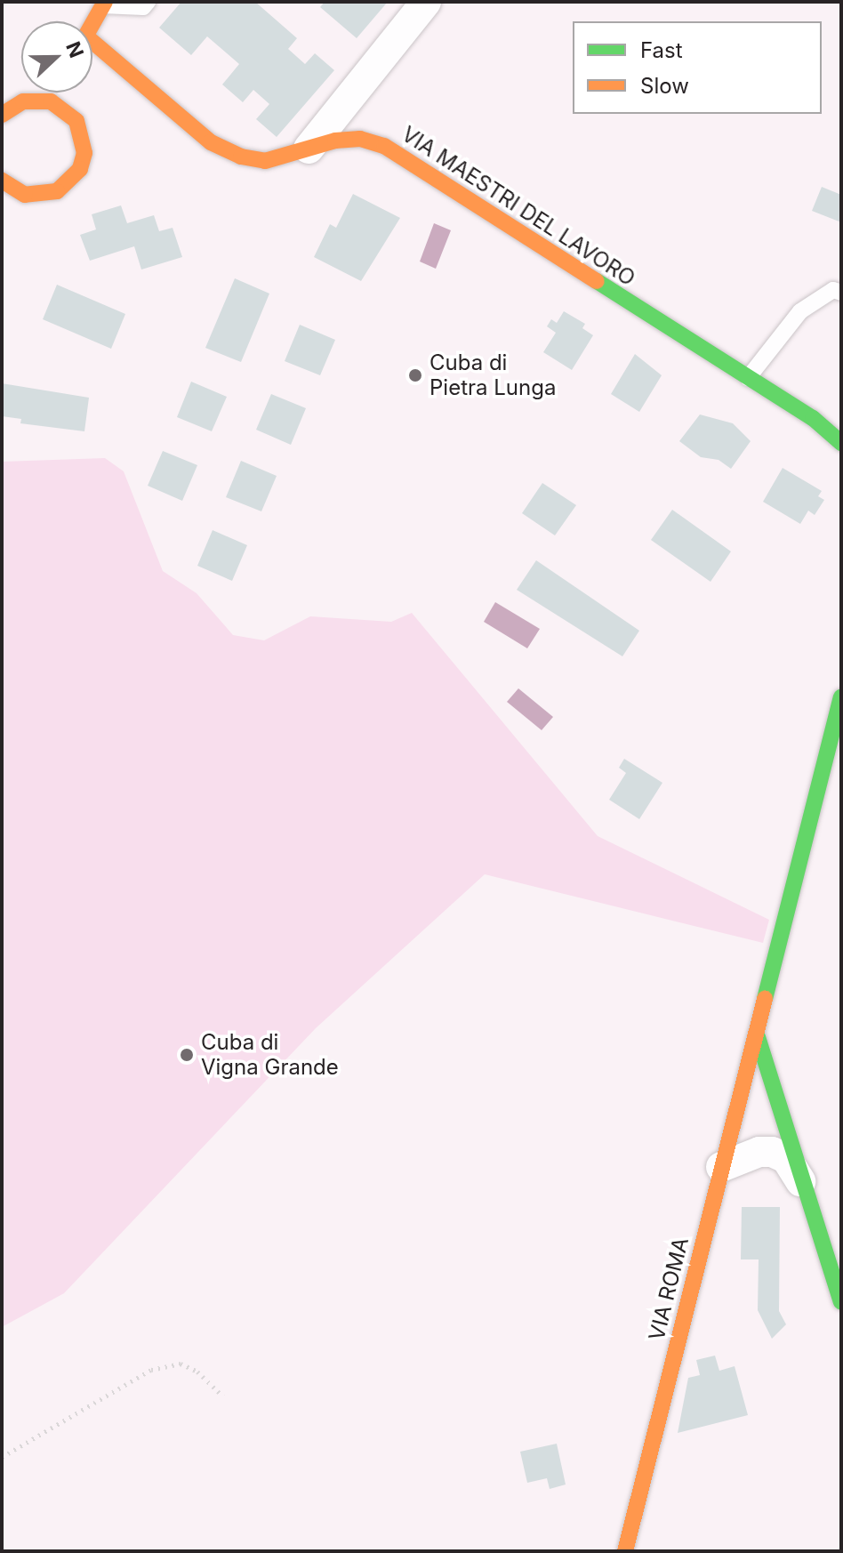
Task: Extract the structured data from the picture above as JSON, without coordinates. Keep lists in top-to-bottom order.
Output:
{
  "streets": {
    "street": ["VIA MAESTRI DEL LAVORO", "VIA ROMA"]
  },
  "places": ["Cuba di Pietra Lunga", "Cuba di Vigna Grande"],
  "legend": ["Fast", "Slow"],
  "north": "right"
}
